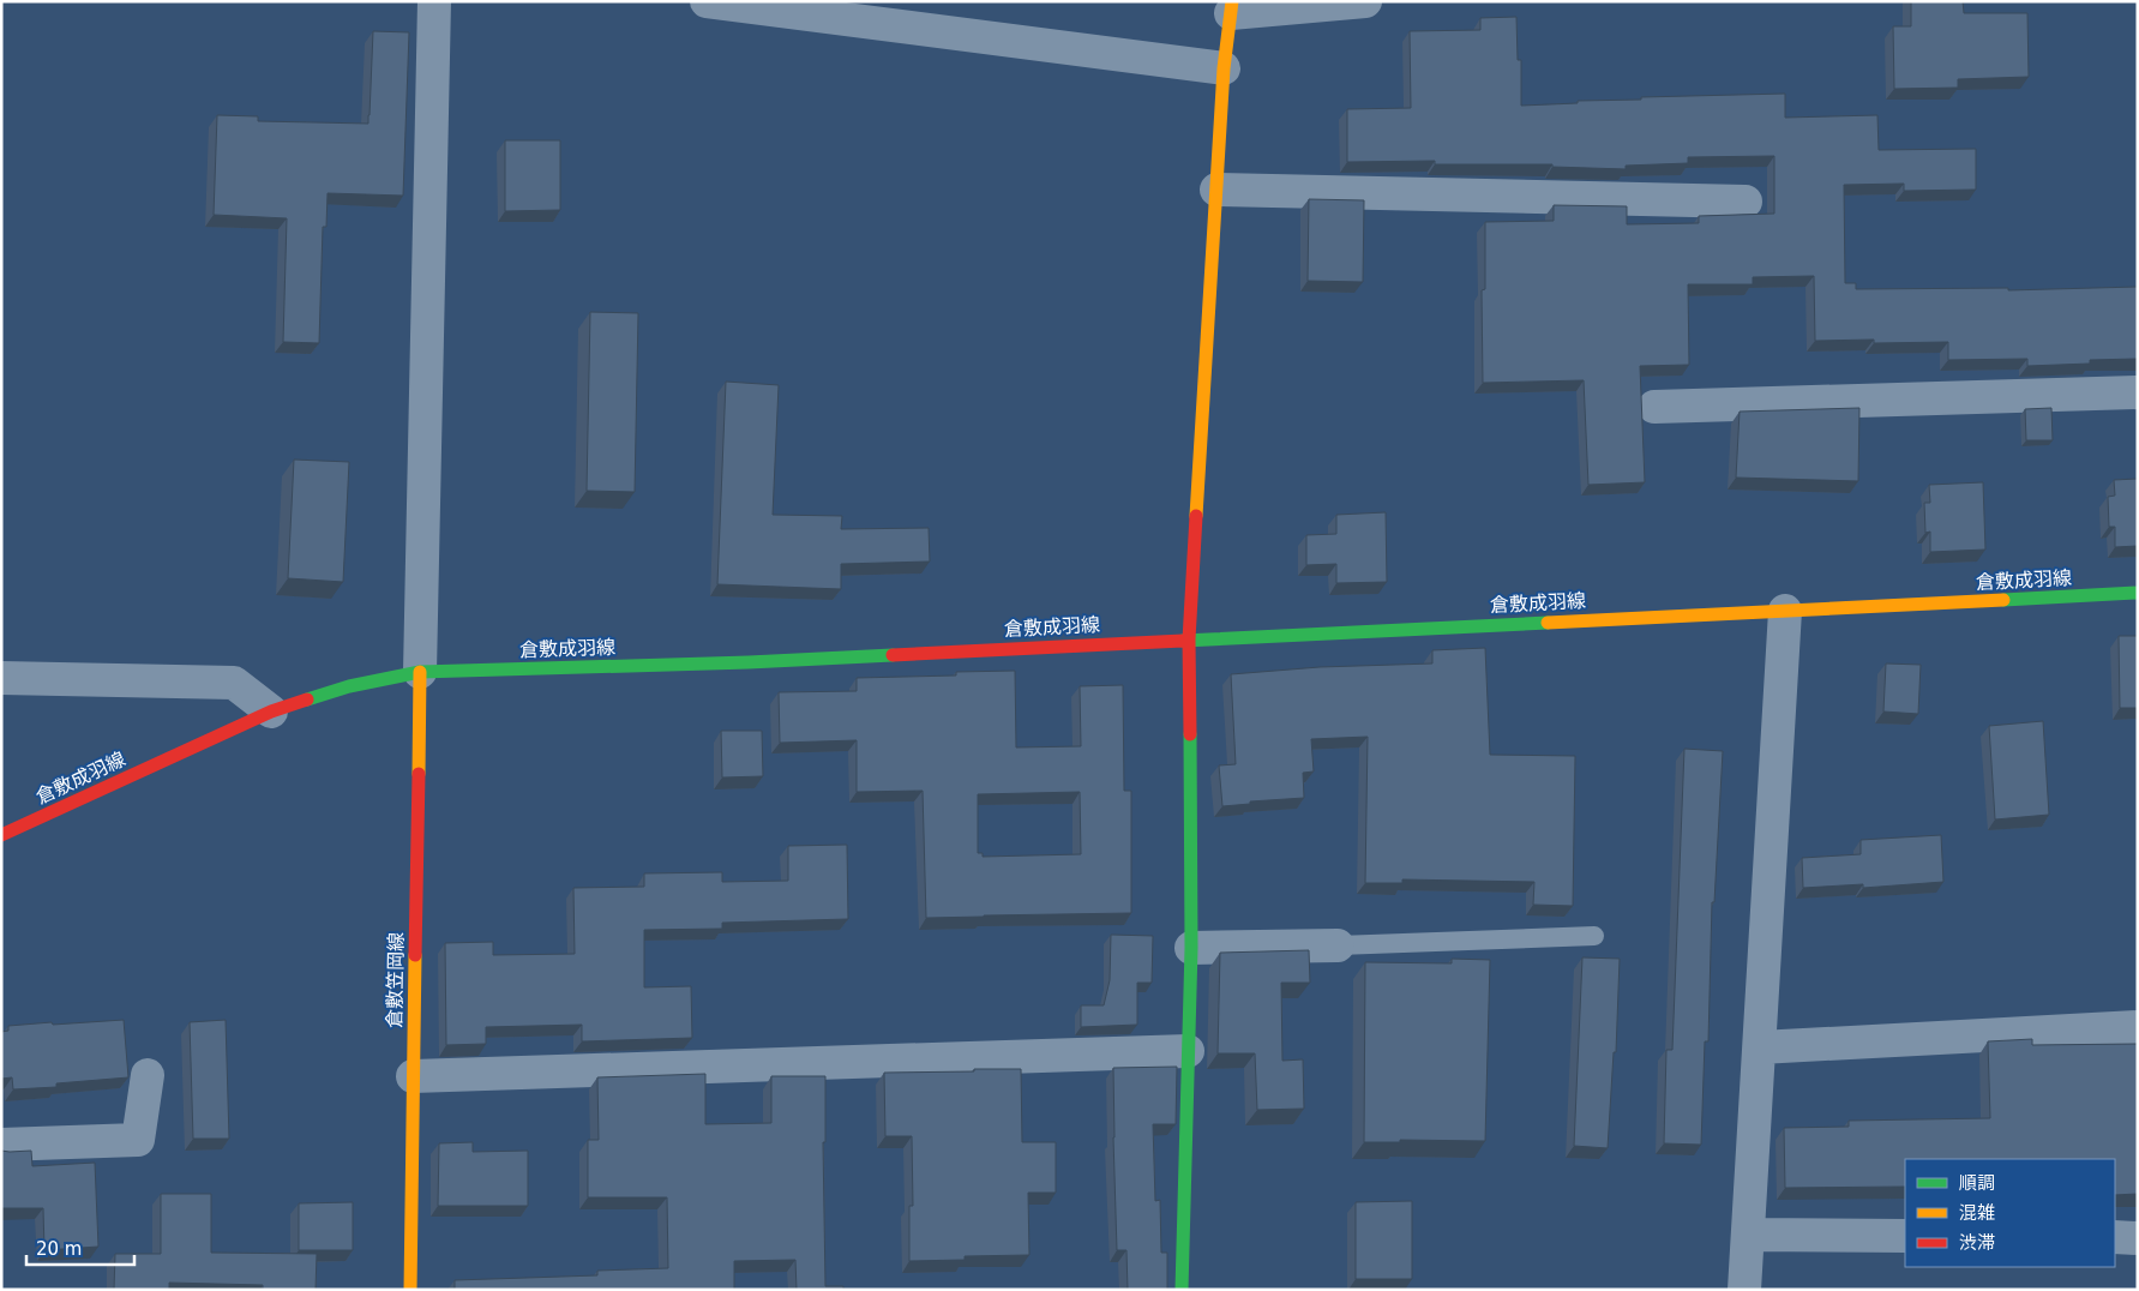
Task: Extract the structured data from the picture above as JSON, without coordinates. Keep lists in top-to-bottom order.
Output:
{
  "streets": {
    "main road": ["倉敷成羽線", "倉敷笠岡線"]
  },
  "crossings": [
    ["倉敷成羽線", "倉敷笠岡線"]
  ],
  "legend": ["順調", "混雑", "渋滞"],
  "scale_bar": "20 m"
}
